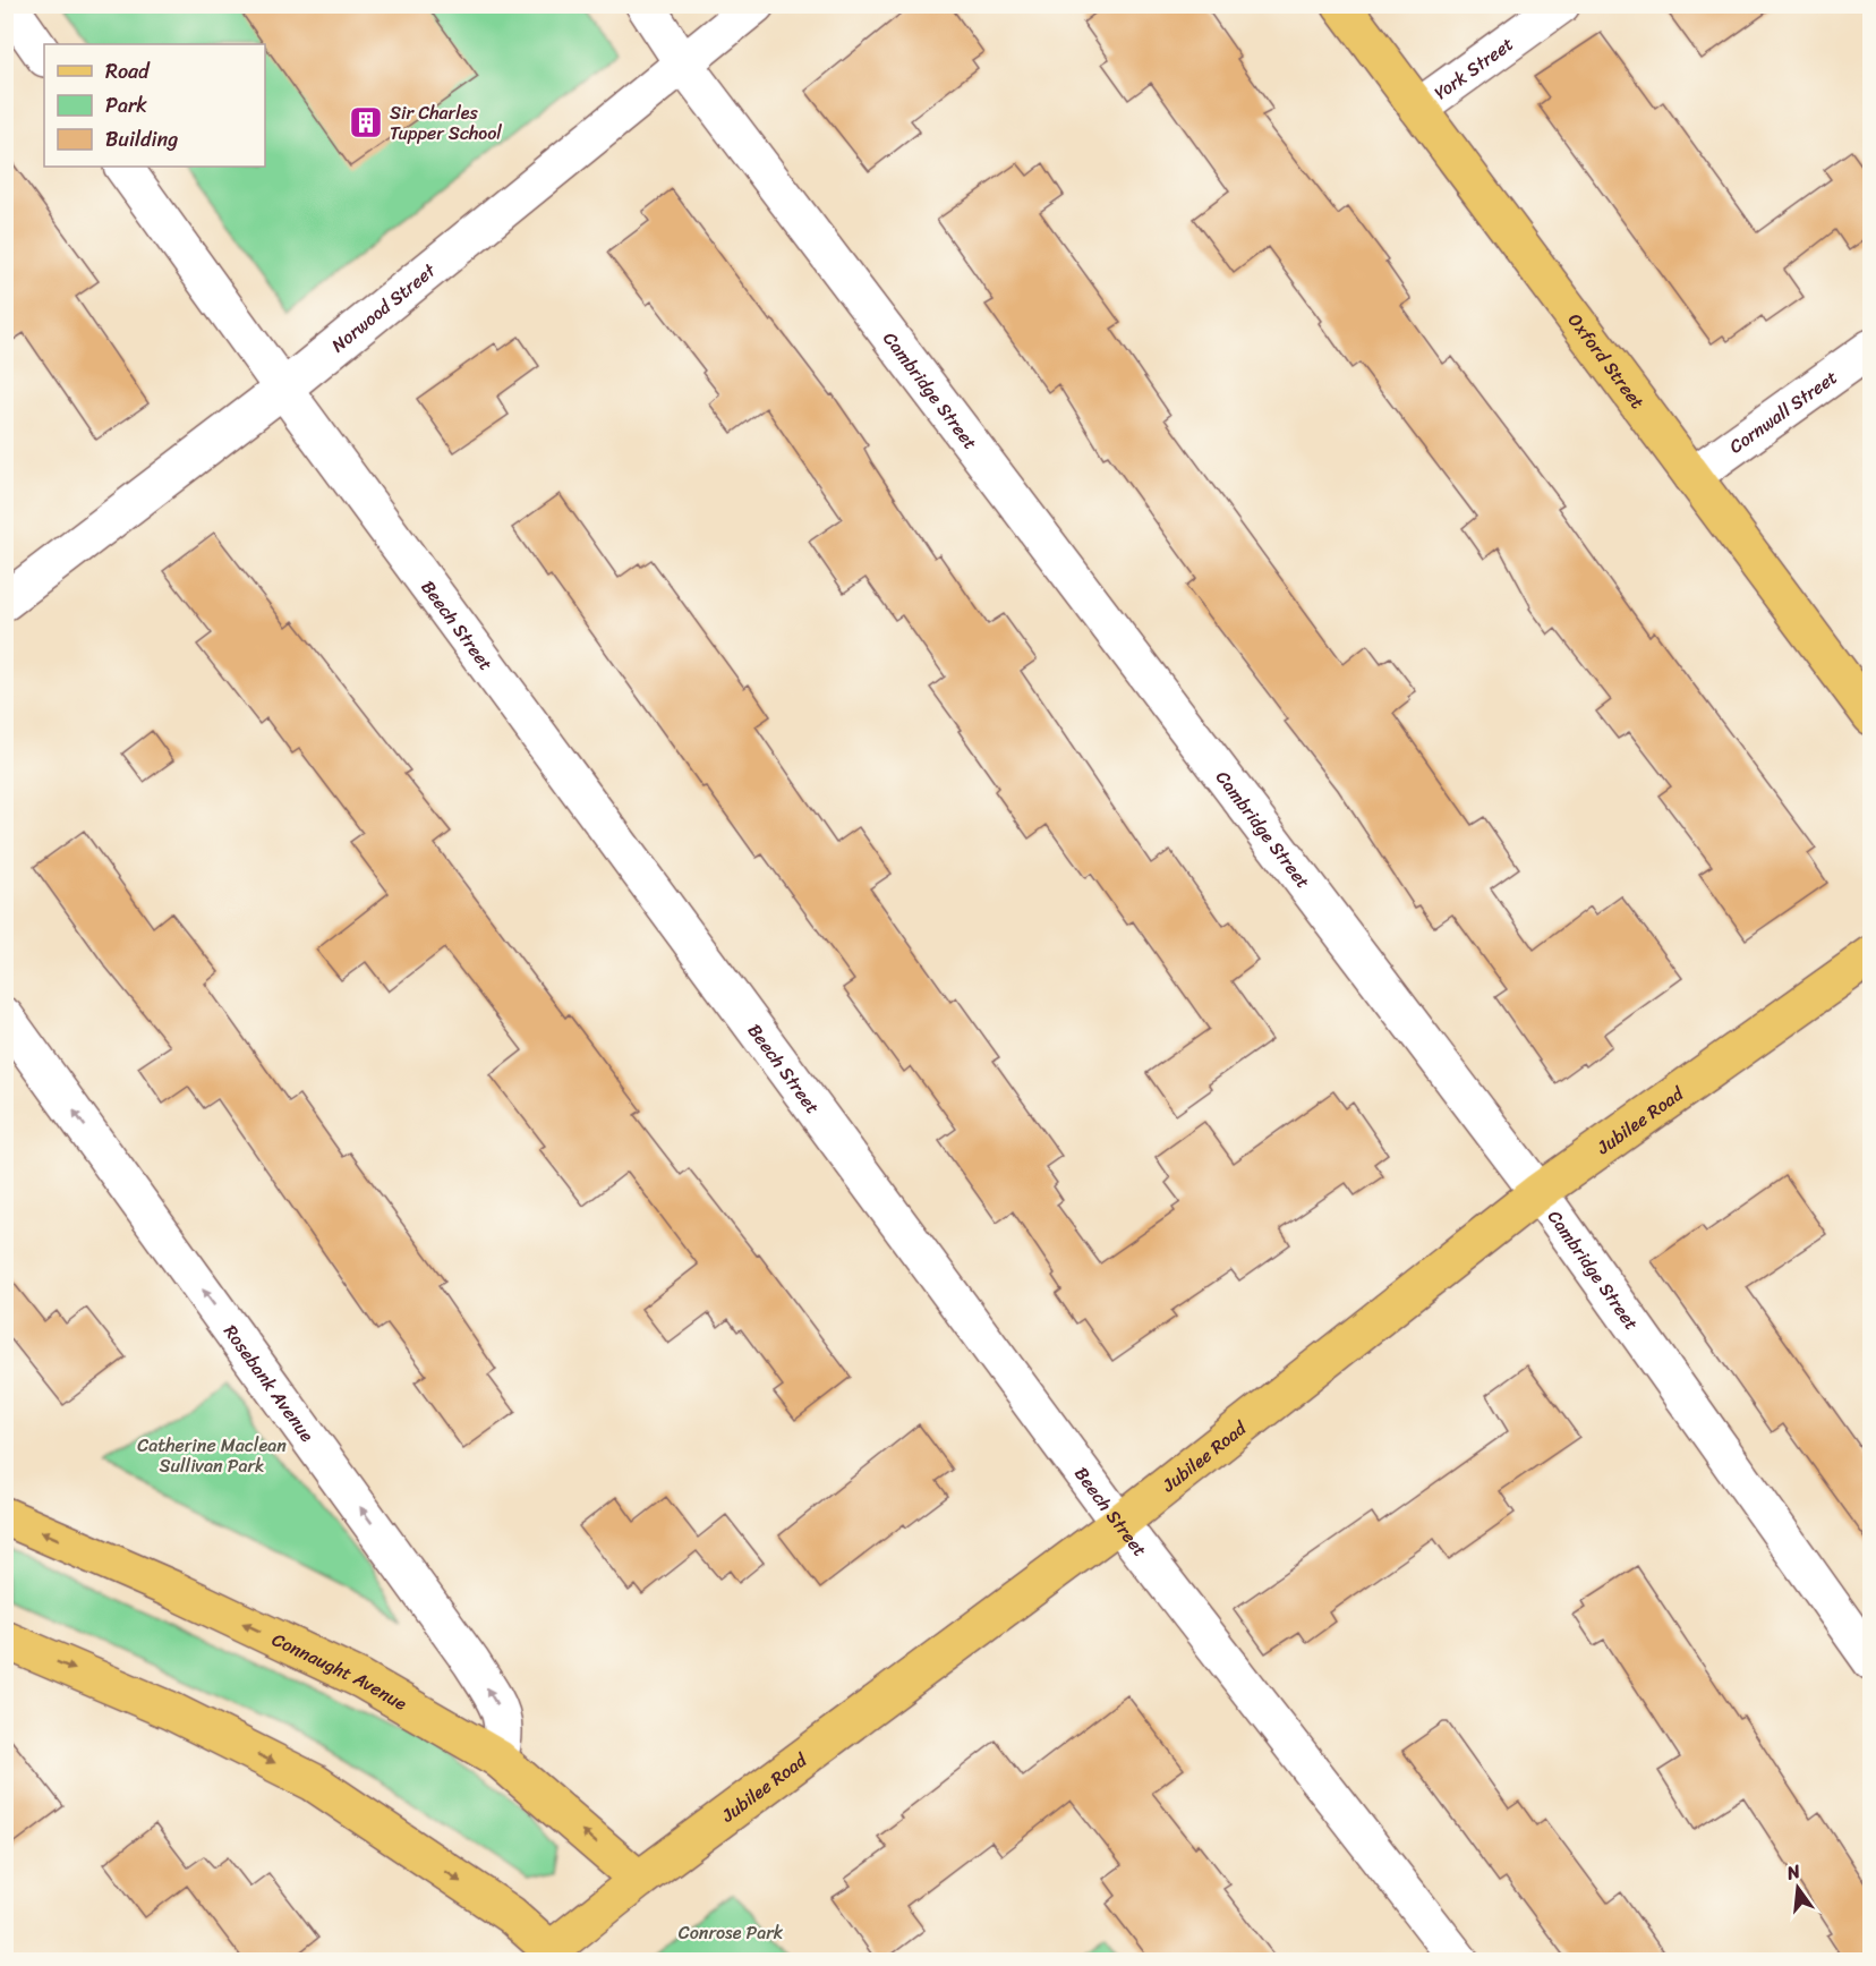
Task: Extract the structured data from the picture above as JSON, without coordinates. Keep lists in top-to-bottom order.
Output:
{
  "streets": {
    "main road": ["Oxford Street", "Jubilee Road", "Connaught Avenue"],
    "street": [
      "York Street",
      "Norwood Street",
      "Cambridge Street",
      "Cornwall Street",
      "Beech Street",
      "Rosebank Avenue"
    ]
  },
  "crossings": [
    ["York Street", "Oxford Street"],
    ["Norwood Street", "Cambridge Street"],
    ["Norwood Street", "Beech Street"],
    ["Oxford Street", "Cornwall Street"],
    ["Cambridge Street", "Jubilee Road"],
    ["Beech Street", "Jubilee Road"],
    ["Jubilee Road", "Connaught Avenue"],
    ["Rosebank Avenue", "Connaught Avenue"]
  ],
  "one_way": ["Rosebank Avenue"],
  "parks": ["Catherine Maclean Sullivan Park", "Conrose Park"],
  "places": {
    "building": ["Sir Charles Tupper School"]
  },
  "legend": ["Road", "Park", "Building"],
  "north": "top"
}
